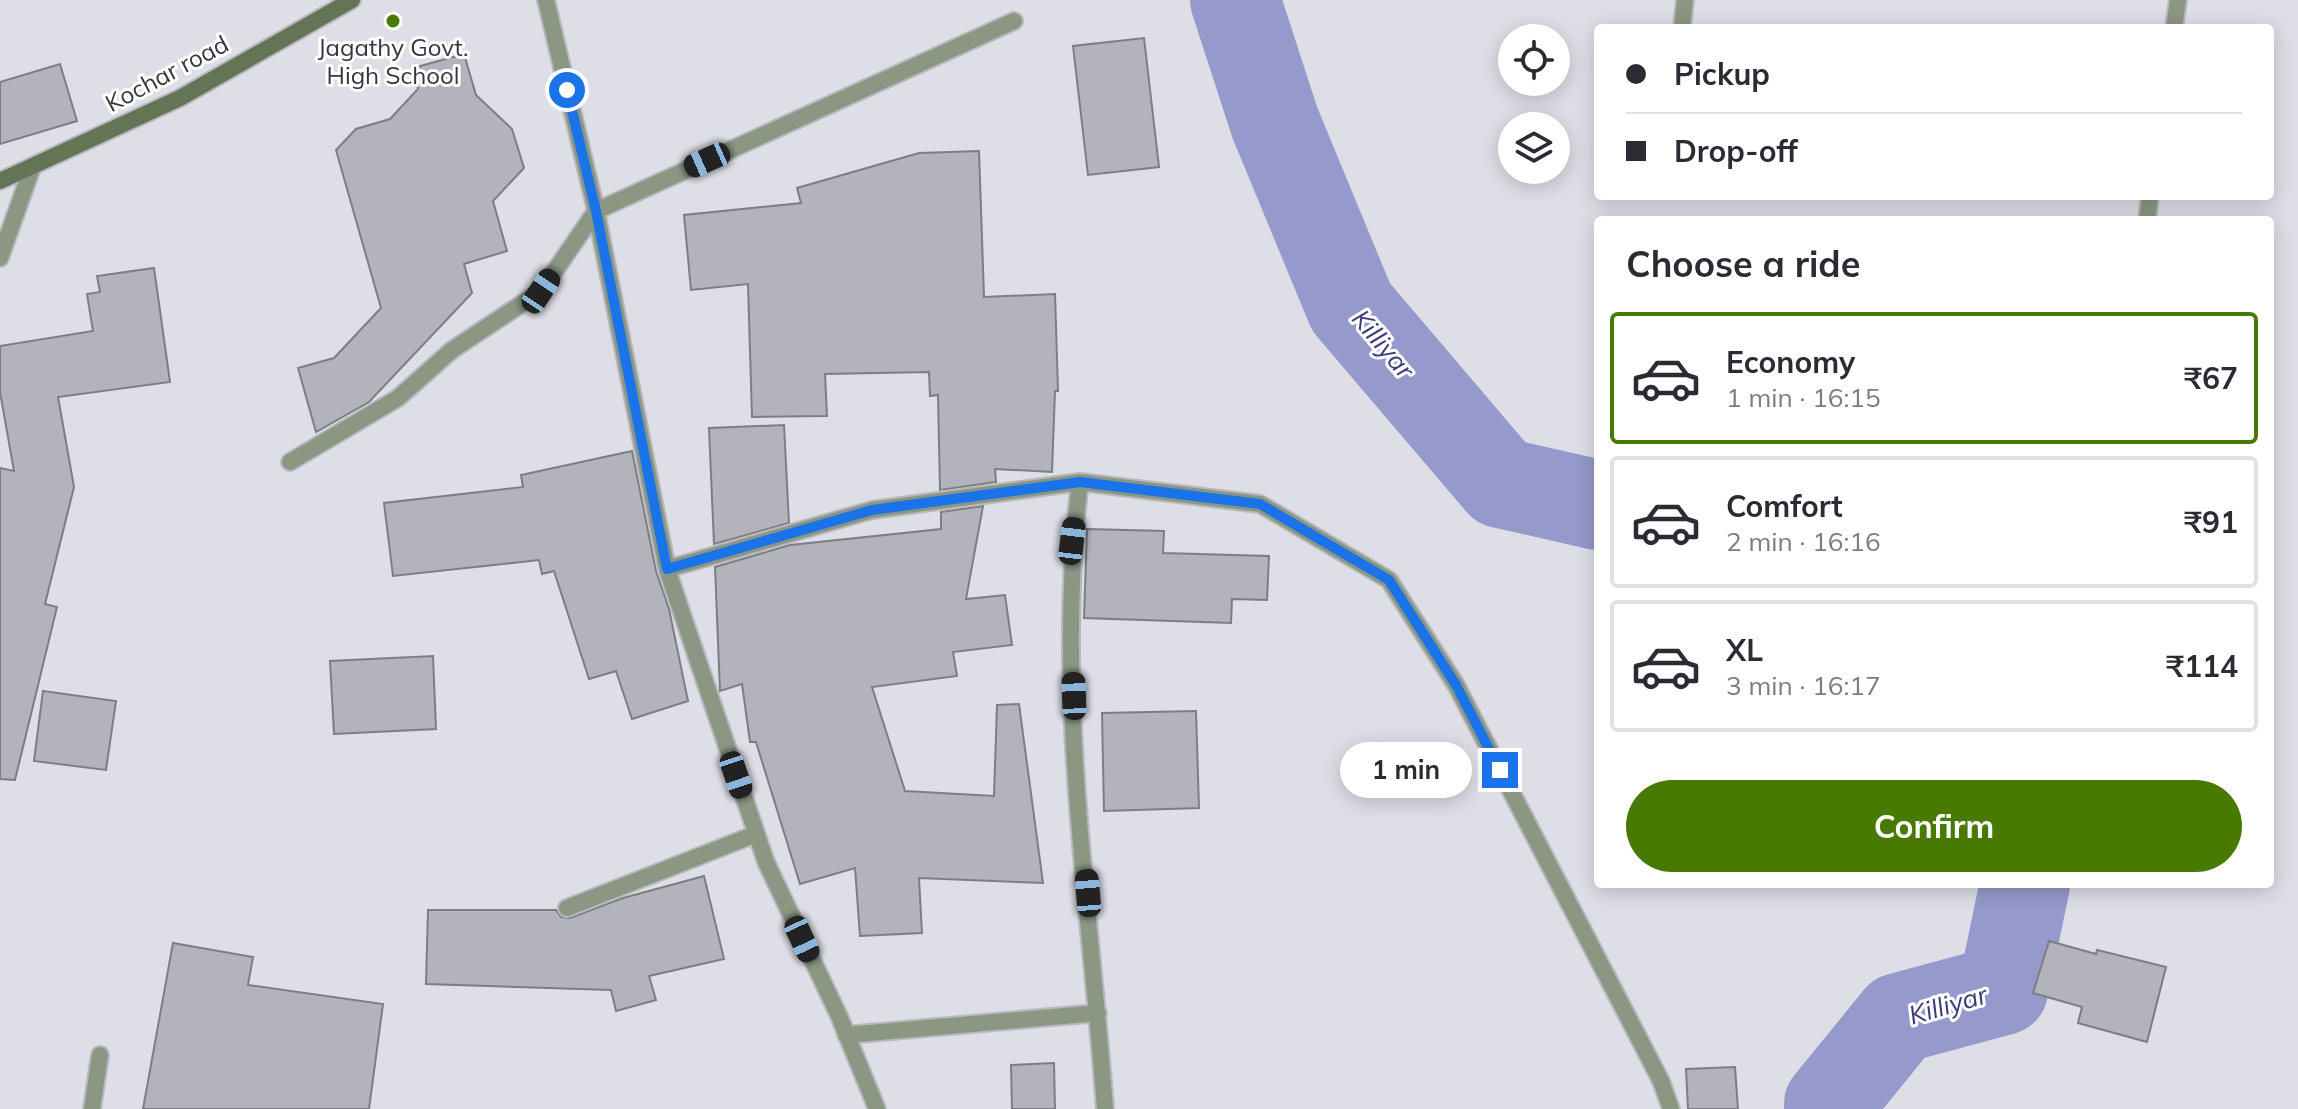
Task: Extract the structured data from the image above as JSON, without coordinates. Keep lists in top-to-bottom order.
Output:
{
  "streets": {
    "street": ["Kochar road"]
  },
  "water": ["Killiyar"],
  "places": ["Jagathy Govt. High School"],
  "page": {
    "banner": ["Pickup", "Drop-off"],
    "heading": "Choose a ride",
    "list": [
      {
        "name": "Economy",
        "note": "1 min · 16:15",
        "value": "₹67"
      },
      {
        "name": "Comfort",
        "note": "2 min · 16:16",
        "value": "₹91"
      },
      {
        "name": "XL",
        "note": "3 min · 16:17",
        "value": "₹114"
      }
    ],
    "bubble": "1 min",
    "buttons": "Confirm"
  }
}
